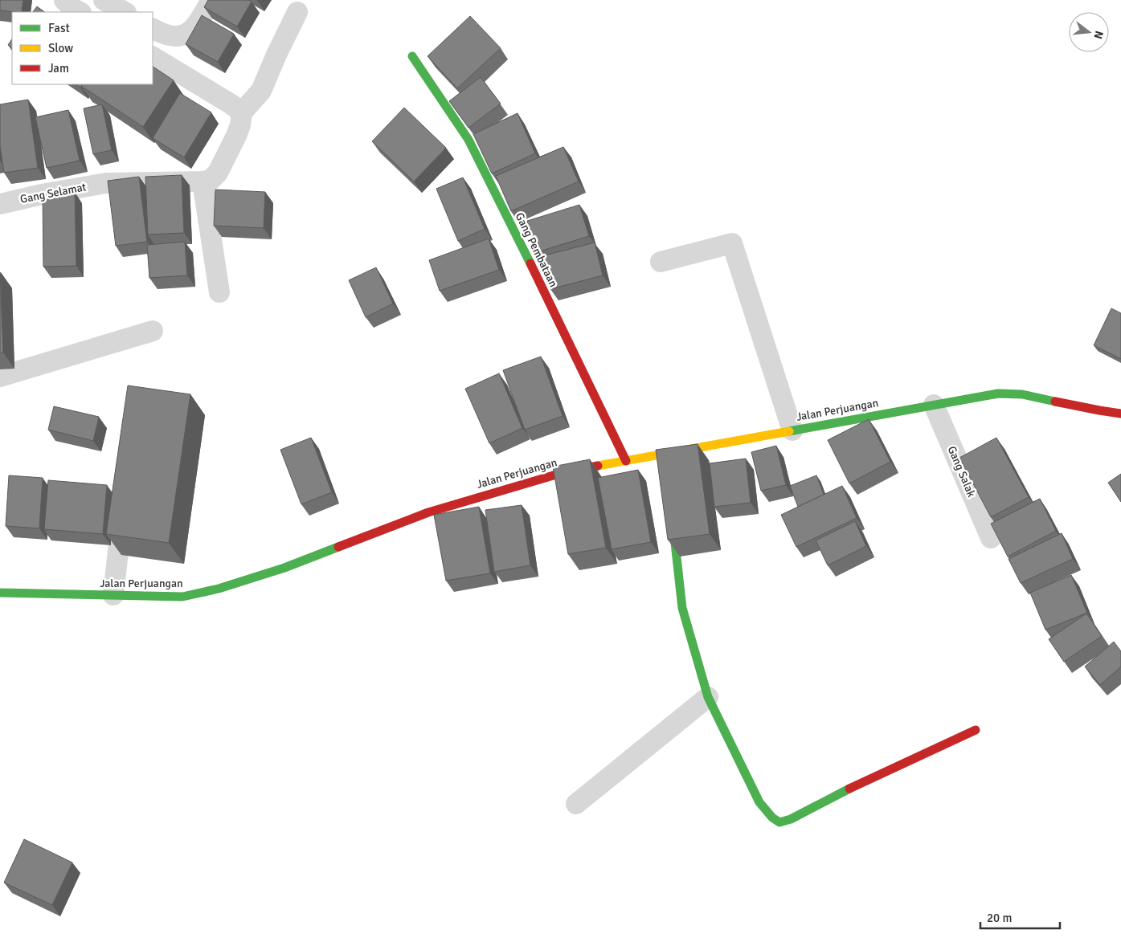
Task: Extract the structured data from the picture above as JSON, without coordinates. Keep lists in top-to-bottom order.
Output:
{
  "streets": {
    "street": [
      "Gang Selamat",
      "Gang Pembataan",
      "Jalan Perjuangan",
      "Gang Salak"
    ]
  },
  "crossings": [
    ["Gang Pembataan", "Jalan Perjuangan"],
    ["Jalan Perjuangan", "Gang Salak"]
  ],
  "legend": ["Fast", "Slow", "Jam"],
  "scale_bar": "20 m",
  "north": "right"
}
